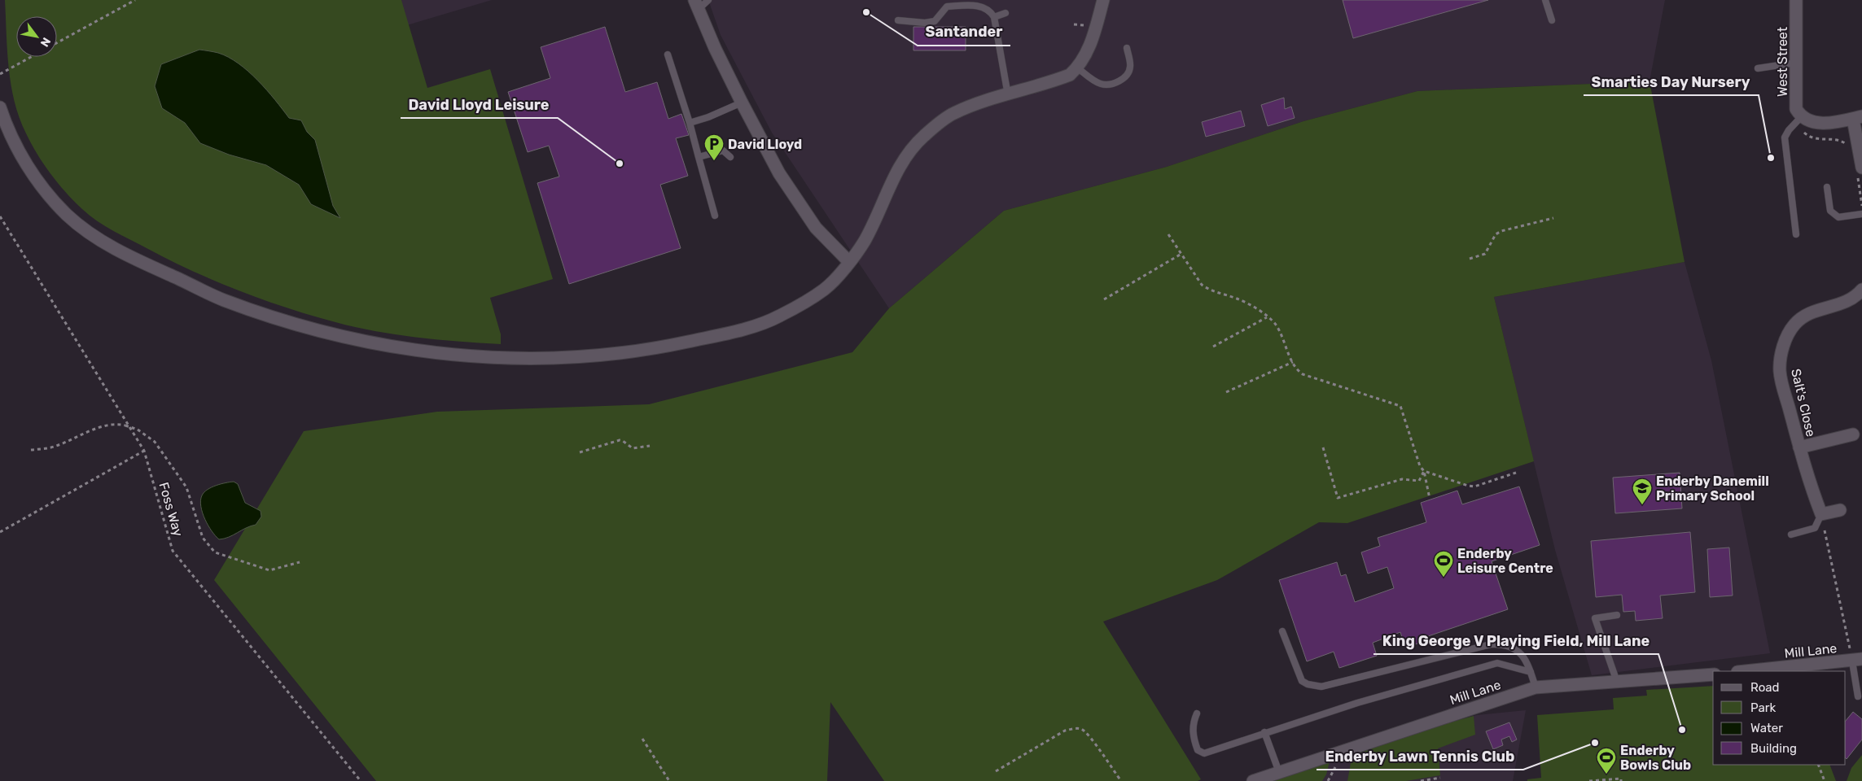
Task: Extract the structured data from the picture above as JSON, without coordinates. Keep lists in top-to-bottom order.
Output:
{
  "streets": {
    "street": ["West Street", "Salt's Close", "Mill Lane"],
    "path": ["Foss Way"]
  },
  "places": {
    "other": [
      "Santander",
      "Smarties Day Nursery",
      "David Lloyd Leisure",
      "King George V Playing Field, Mill Lane",
      "Enderby Lawn Tennis Club"
    ],
    "parking": ["David Lloyd"],
    "school or university": ["Enderby Danemill Primary School"],
    "sports": ["Enderby Leisure Centre", "Enderby Bowls Club"]
  },
  "legend": [
    "Road",
    "Park",
    "Water",
    "Building"
  ],
  "north": "bottom right"
}
